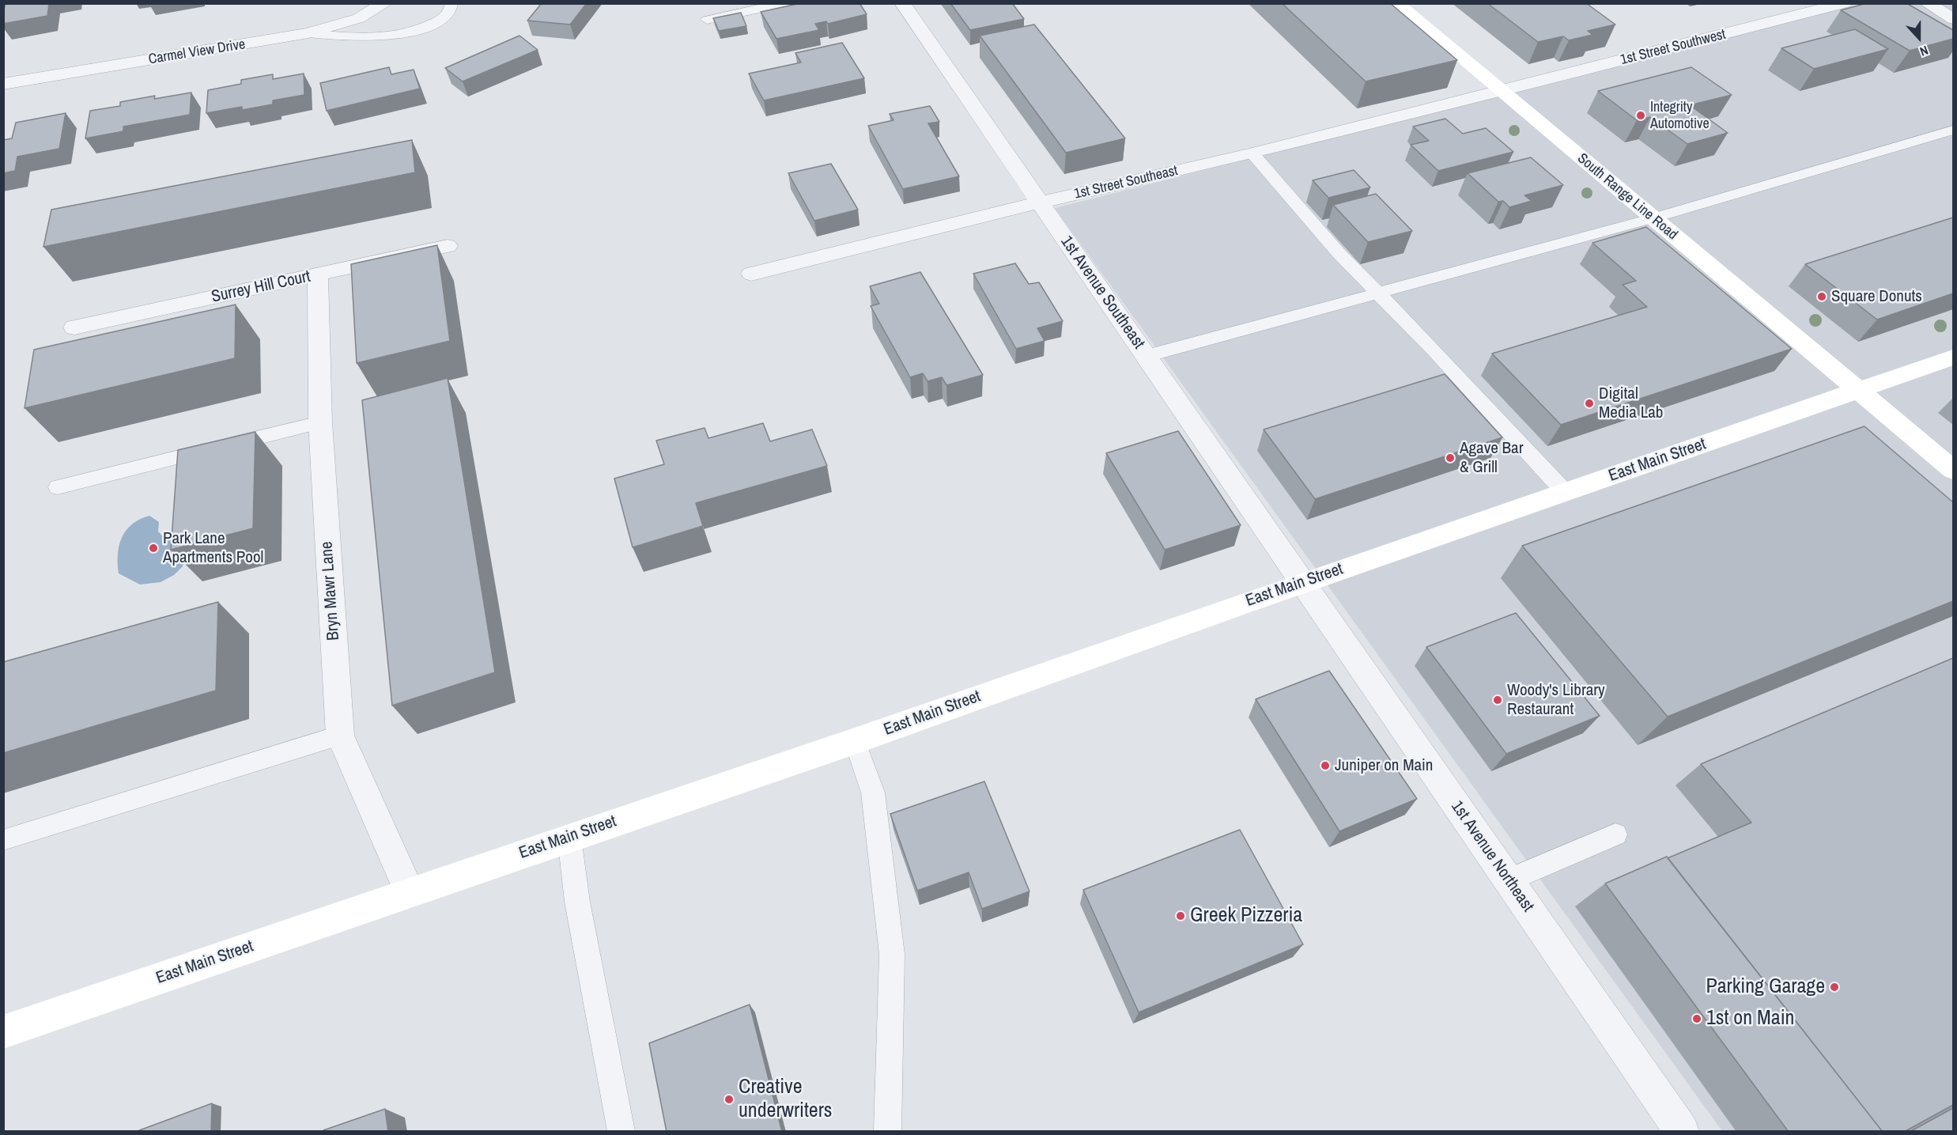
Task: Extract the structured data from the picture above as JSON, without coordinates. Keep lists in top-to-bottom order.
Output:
{
  "streets": {
    "main road": ["South Range Line Road", "East Main Street"],
    "street": [
      "1st Street Southwest",
      "Carmel View Drive",
      "1st Street Southeast",
      "Surrey Hill Court",
      "1st Avenue Southeast",
      "Bryn Mawr Lane",
      "1st Avenue Northeast"
    ]
  },
  "crossings": [
    ["1st Street Southwest", "1st Street Southeast"],
    ["1st Street Southwest", "South Range Line Road"],
    ["1st Street Southeast", "South Range Line Road"],
    ["1st Street Southeast", "1st Avenue Southeast"],
    ["South Range Line Road", "East Main Street"],
    ["Surrey Hill Court", "Bryn Mawr Lane"],
    ["1st Avenue Southeast", "East Main Street"],
    ["1st Avenue Southeast", "1st Avenue Northeast"],
    ["East Main Street", "Bryn Mawr Lane"],
    ["East Main Street", "1st Avenue Northeast"]
  ],
  "places": [
    "Integrity Automotive",
    "Square Donuts",
    "Digital Media Lab",
    "Agave Bar & Grill",
    "Park Lane Apartments Pool",
    "Woody's Library Restaurant",
    "Juniper on Main",
    "Greek Pizzeria",
    "Parking Garage",
    "1st on Main",
    "Creative underwriters"
  ],
  "north": "bottom"
}
